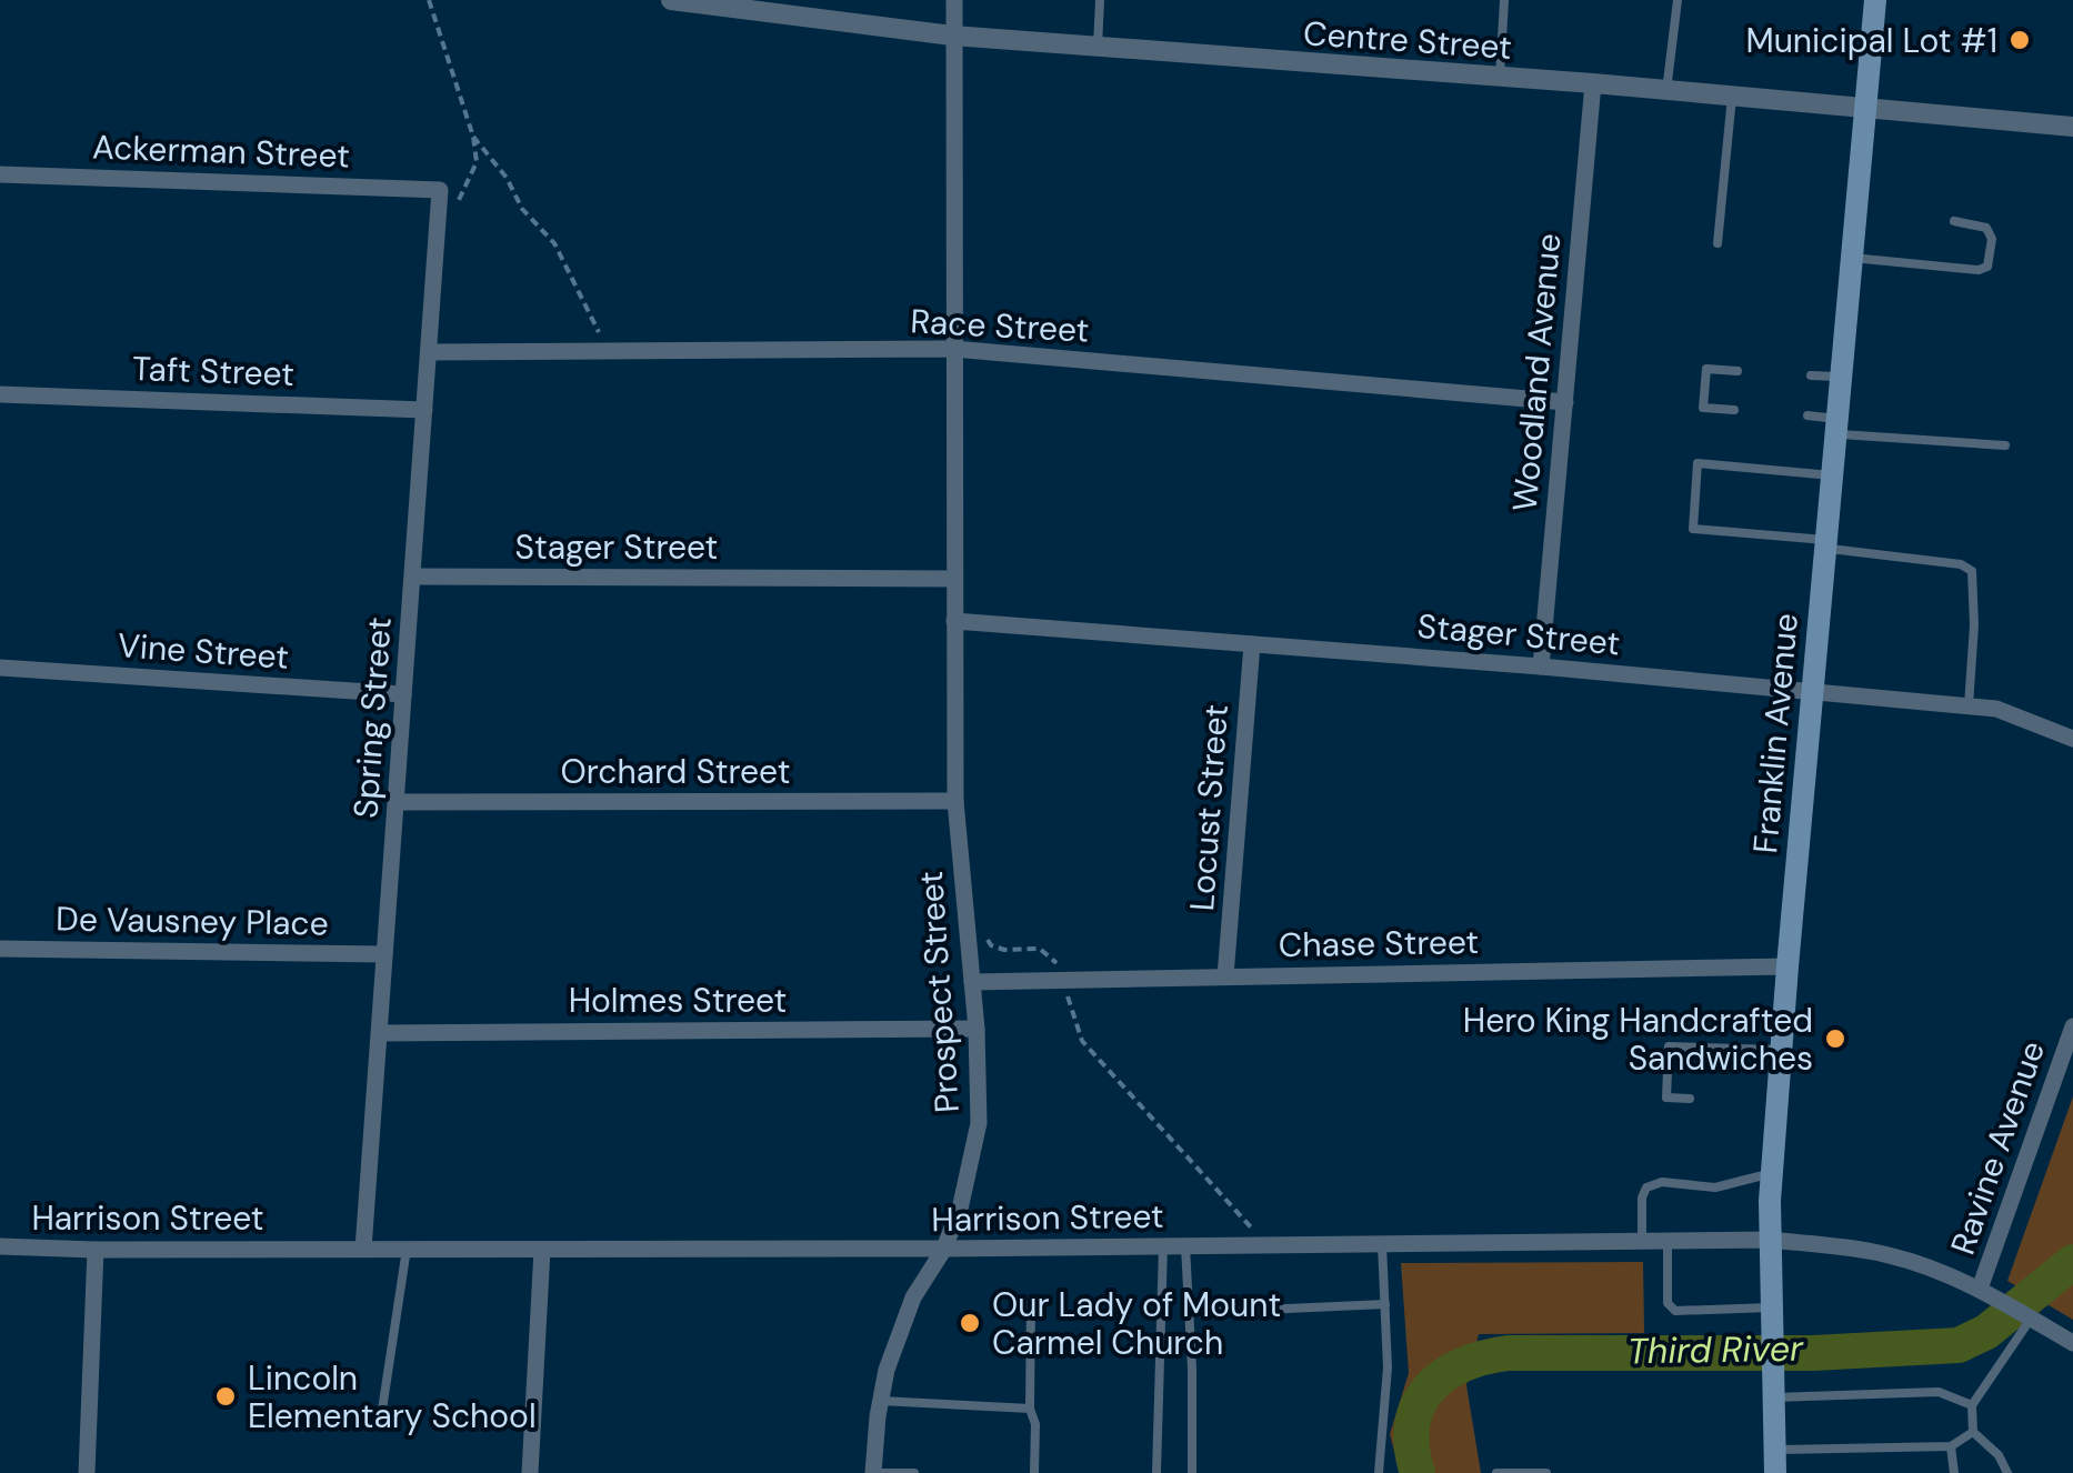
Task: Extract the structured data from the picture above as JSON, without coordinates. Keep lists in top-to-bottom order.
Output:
{
  "streets": {
    "main road": ["Franklin Avenue"],
    "street": [
      "Centre Street",
      "Ackerman Street",
      "Race Street",
      "Taft Street",
      "Woodland Avenue",
      "Stager Street",
      "Vine Street",
      "Spring Street",
      "Orchard Street",
      "Locust Street",
      "De Vausney Place",
      "Chase Street",
      "Prospect Street",
      "Holmes Street",
      "Ravine Avenue",
      "Harrison Street"
    ]
  },
  "crossings": [
    ["Centre Street", "Woodland Avenue"],
    ["Centre Street", "Franklin Avenue"],
    ["Ackerman Street", "Spring Street"],
    ["Race Street", "Woodland Avenue"],
    ["Race Street", "Spring Street"],
    ["Taft Street", "Spring Street"],
    ["Woodland Avenue", "Stager Street"],
    ["Stager Street", "Spring Street"],
    ["Stager Street", "Franklin Avenue"],
    ["Stager Street", "Locust Street"],
    ["Stager Street", "Prospect Street"],
    ["Vine Street", "Spring Street"],
    ["Spring Street", "Orchard Street"],
    ["Spring Street", "De Vausney Place"],
    ["Spring Street", "Holmes Street"],
    ["Spring Street", "Harrison Street"],
    ["Franklin Avenue", "Chase Street"],
    ["Franklin Avenue", "Harrison Street"],
    ["Orchard Street", "Prospect Street"],
    ["Locust Street", "Chase Street"],
    ["Chase Street", "Prospect Street"],
    ["Prospect Street", "Holmes Street"],
    ["Prospect Street", "Harrison Street"],
    ["Ravine Avenue", "Harrison Street"]
  ],
  "water": ["Third River"],
  "places": [
    "Municipal Lot #1",
    "Hero King Handcrafted Sandwiches",
    "Our Lady of Mount Carmel Church",
    "Lincoln Elementary School"
  ]
}
